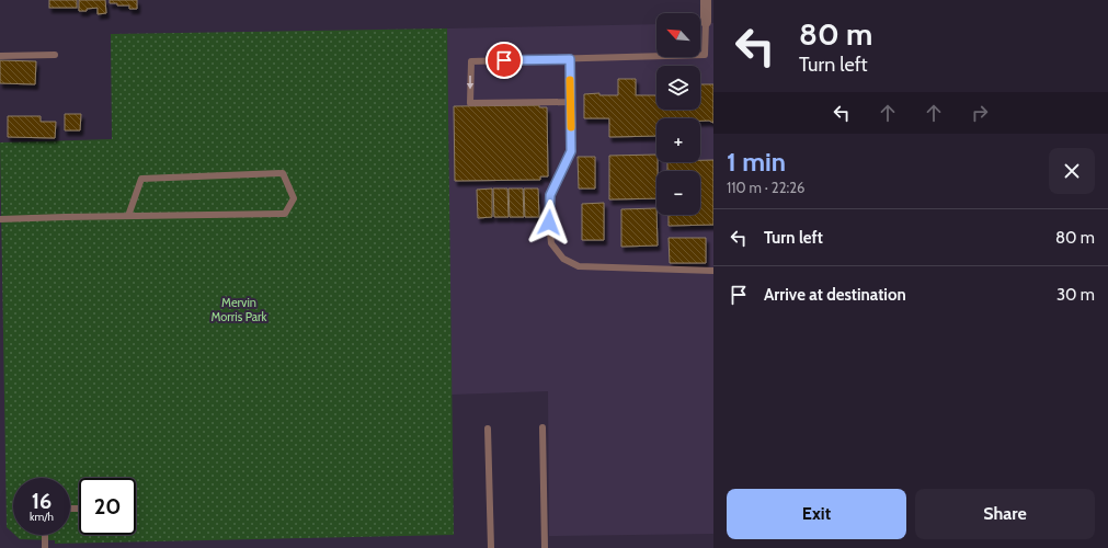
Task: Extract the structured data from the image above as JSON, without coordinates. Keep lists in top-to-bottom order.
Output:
{
  "parks": ["Mervin Morris Park"],
  "north": "top left",
  "page": {
    "turn": ["80 m", "Turn left"],
    "map_buttons": ["+", "−"],
    "heading": ["1 min", "110 m · 22:26"],
    "list": [
      {
        "name": "Turn left",
        "value": "80 m"
      },
      {
        "name": "Arrive at destination",
        "value": "30 m"
      }
    ],
    "speed": "16 km/h",
    "limit": "20",
    "buttons": ["Exit", "Share"]
  }
}
